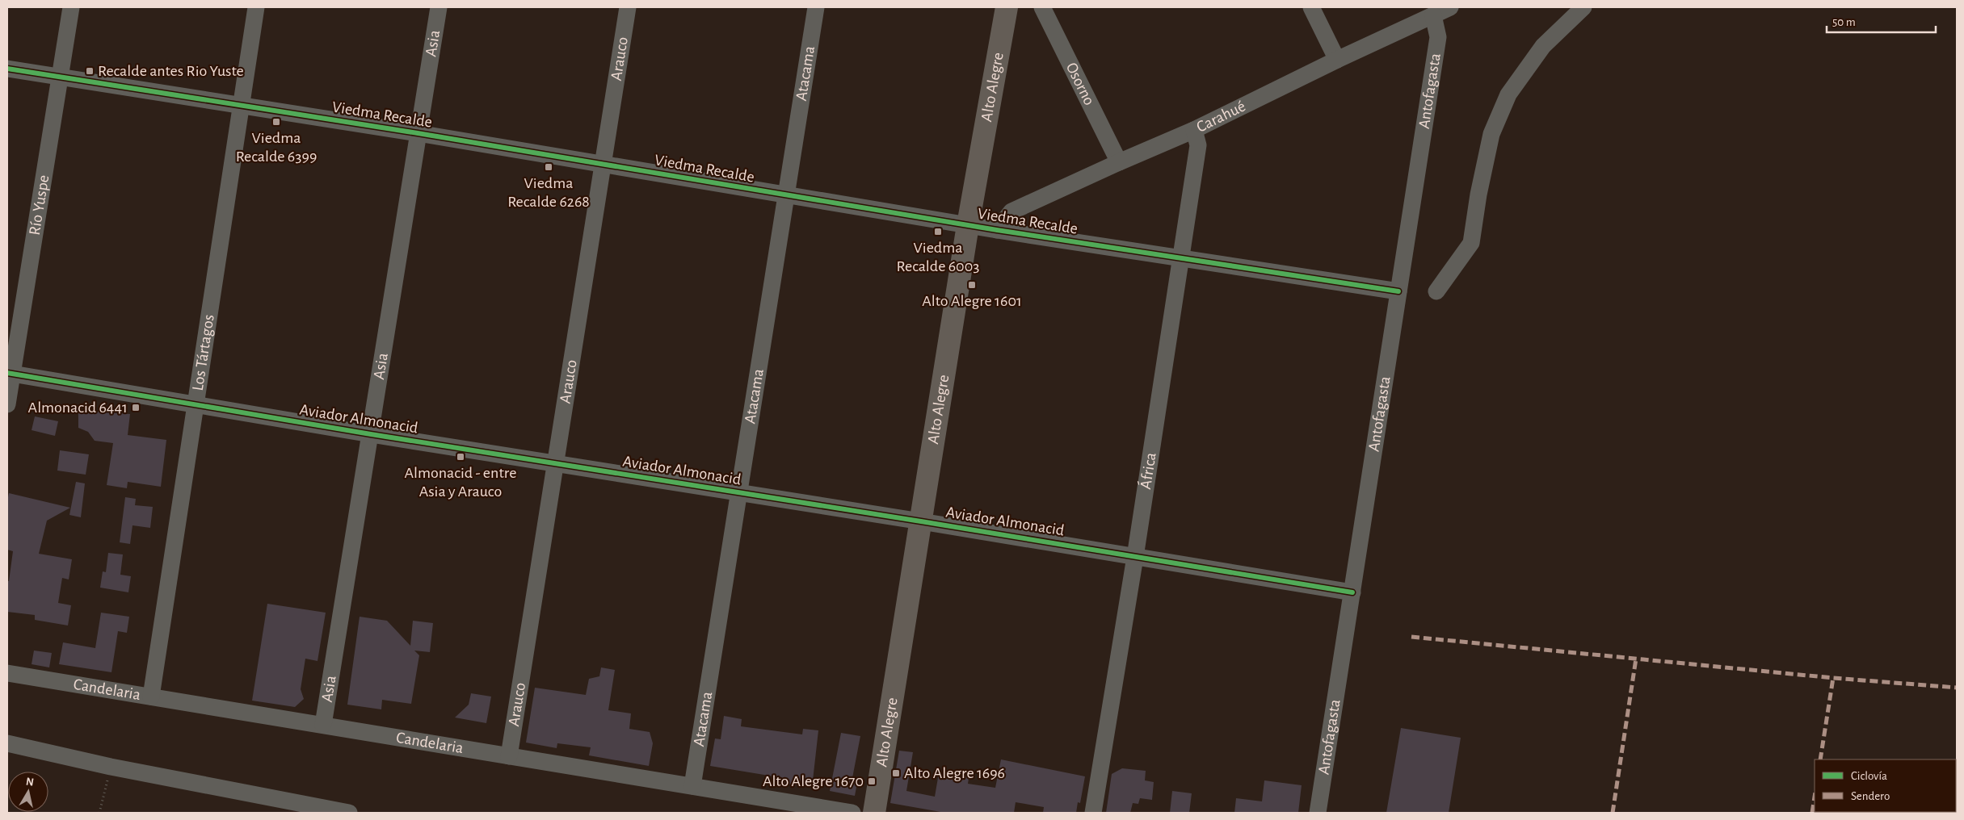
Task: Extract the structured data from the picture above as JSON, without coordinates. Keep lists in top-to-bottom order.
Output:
{
  "streets": {
    "main road": ["Alto Alegre"],
    "street": [
      "Asia",
      "Arauco",
      "Atacama",
      "Osorno",
      "Antofagasta",
      "Viedma Recalde",
      "Carahué",
      "Río Yuspe",
      "Los Tártagos",
      "Aviador Almonacid",
      "África",
      "Candelaria"
    ]
  },
  "crossings": [
    ["Asia", "Viedma Recalde"],
    ["Asia", "Aviador Almonacid"],
    ["Asia", "Candelaria"],
    ["Arauco", "Viedma Recalde"],
    ["Arauco", "Aviador Almonacid"],
    ["Arauco", "Candelaria"],
    ["Atacama", "Viedma Recalde"],
    ["Atacama", "Aviador Almonacid"],
    ["Atacama", "Candelaria"],
    ["Osorno", "Carahué"],
    ["Alto Alegre", "Viedma Recalde"],
    ["Alto Alegre", "Aviador Almonacid"],
    ["Antofagasta", "Viedma Recalde"],
    ["Antofagasta", "Carahué"],
    ["Antofagasta", "Aviador Almonacid"],
    ["Viedma Recalde", "Carahué"],
    ["Viedma Recalde", "Río Yuspe"],
    ["Viedma Recalde", "Los Tártagos"],
    ["Viedma Recalde", "África"],
    ["Carahué", "África"],
    ["Río Yuspe", "Aviador Almonacid"],
    ["Los Tártagos", "Aviador Almonacid"],
    ["Los Tártagos", "Candelaria"],
    ["Aviador Almonacid", "África"]
  ],
  "places": {
    "transit": [
      "Recalde antes Rio Yuste",
      "Viedma Recalde 6399",
      "Viedma Recalde 6268",
      "Viedma Recalde 6003",
      "Alto Alegre 1601",
      "Almonacid 6441",
      "Almonacid - entre Asia y Arauco",
      "Alto Alegre 1696",
      "Alto Alegre 1670"
    ]
  },
  "legend": ["Ciclovía", "Sendero"],
  "scale_bar": "50 m",
  "north": "top"
}
